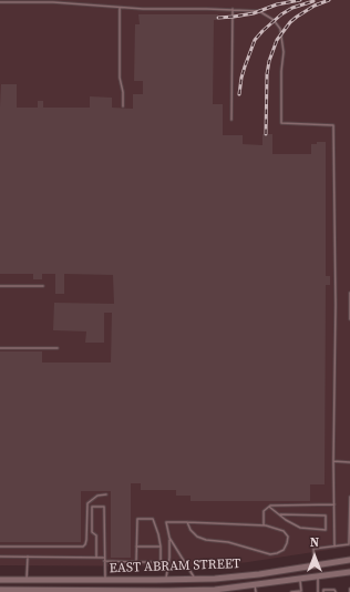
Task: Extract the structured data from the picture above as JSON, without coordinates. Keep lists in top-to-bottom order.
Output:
{
  "streets": {
    "main road": ["EAST ABRAM STREET"]
  },
  "north": "top"
}
